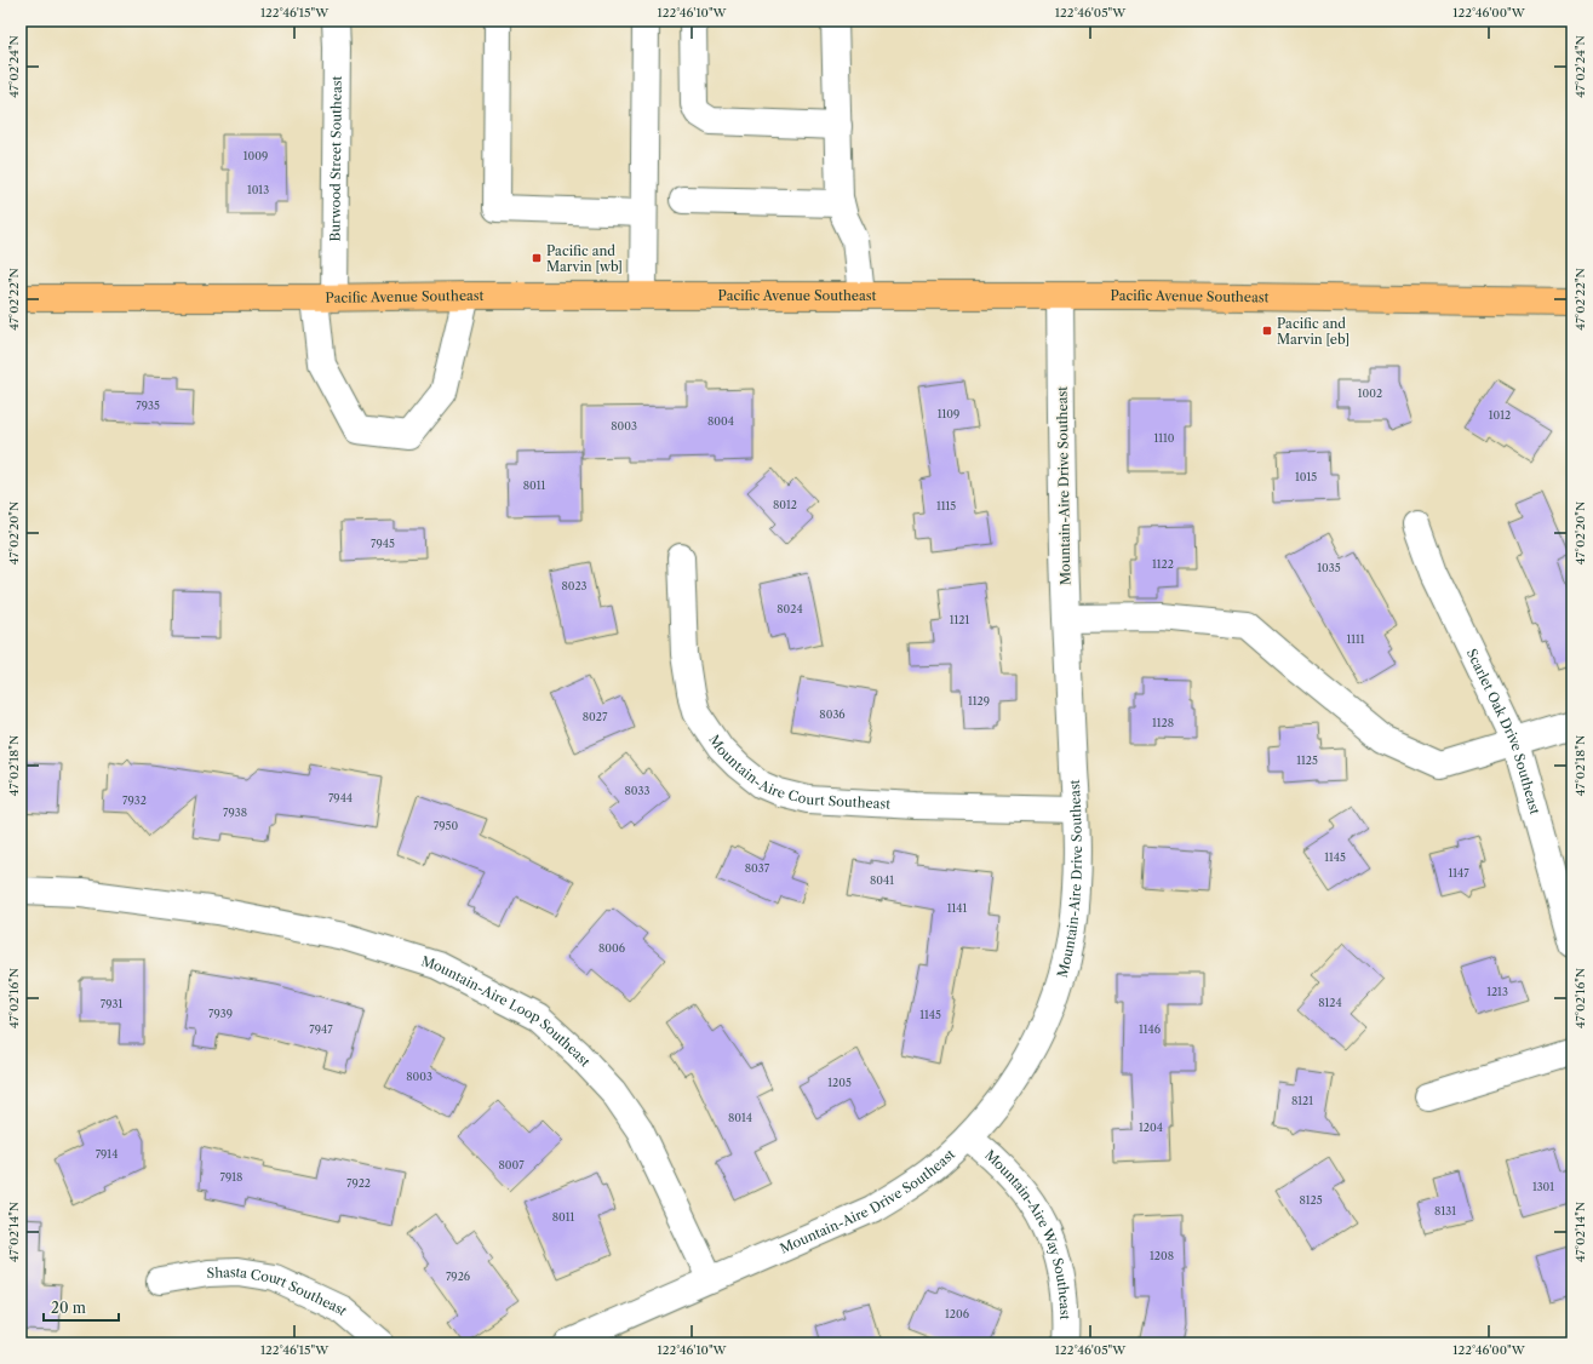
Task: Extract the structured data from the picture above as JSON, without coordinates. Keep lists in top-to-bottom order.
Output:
{
  "streets": {
    "main road": ["Pacific Avenue Southeast"],
    "street": [
      "Burwood Street Southeast",
      "Mountain-Aire Drive Southeast",
      "Scarlet Oak Drive Southeast",
      "Mountain-Aire Court Southeast",
      "Mountain-Aire Loop Southeast",
      "Mountain-Aire Way Southeast",
      "Shasta Court Southeast"
    ]
  },
  "crossings": [
    ["Burwood Street Southeast", "Pacific Avenue Southeast"],
    ["Pacific Avenue Southeast", "Mountain-Aire Drive Southeast"],
    ["Mountain-Aire Drive Southeast", "Mountain-Aire Court Southeast"],
    ["Mountain-Aire Drive Southeast", "Mountain-Aire Loop Southeast"],
    ["Mountain-Aire Drive Southeast", "Mountain-Aire Way Southeast"]
  ],
  "places": {
    "transit": ["Pacific and Marvin [wb]", "Pacific and Marvin [eb]"]
  },
  "house_numbers": [
    "1009",
    "1013",
    "1002",
    "7935",
    "1109",
    "1012",
    "8004",
    "8003",
    "1110",
    "1015",
    "8011",
    "8012",
    "1115",
    "7945",
    "1122",
    "1035",
    "8023",
    "8024",
    "1121",
    "1111",
    "1129",
    "8036",
    "8027",
    "1128",
    "1125",
    "8033",
    "7944",
    "7932",
    "7938",
    "7950",
    "1145",
    "8037",
    "1147",
    "8041",
    "1141",
    "8006",
    "1213",
    "8124",
    "7931",
    "7939",
    "1145",
    "7947",
    "1146",
    "8003",
    "1205",
    "8121",
    "8014",
    "1204",
    "7914",
    "8007",
    "7918",
    "7922",
    "1301",
    "8125",
    "8131",
    "8011",
    "1208",
    "7926",
    "1206"
  ],
  "scale_bar": "20 m",
  "coordinates": [
    "122°46'15\"W",
    "122°46'10\"W",
    "122°46'05\"W",
    "122°46'00\"W",
    "47°02'24\"N",
    "47°02'22\"N",
    "47°02'20\"N",
    "47°02'18\"N",
    "47°02'16\"N",
    "47°02'14\"N"
  ]
}
